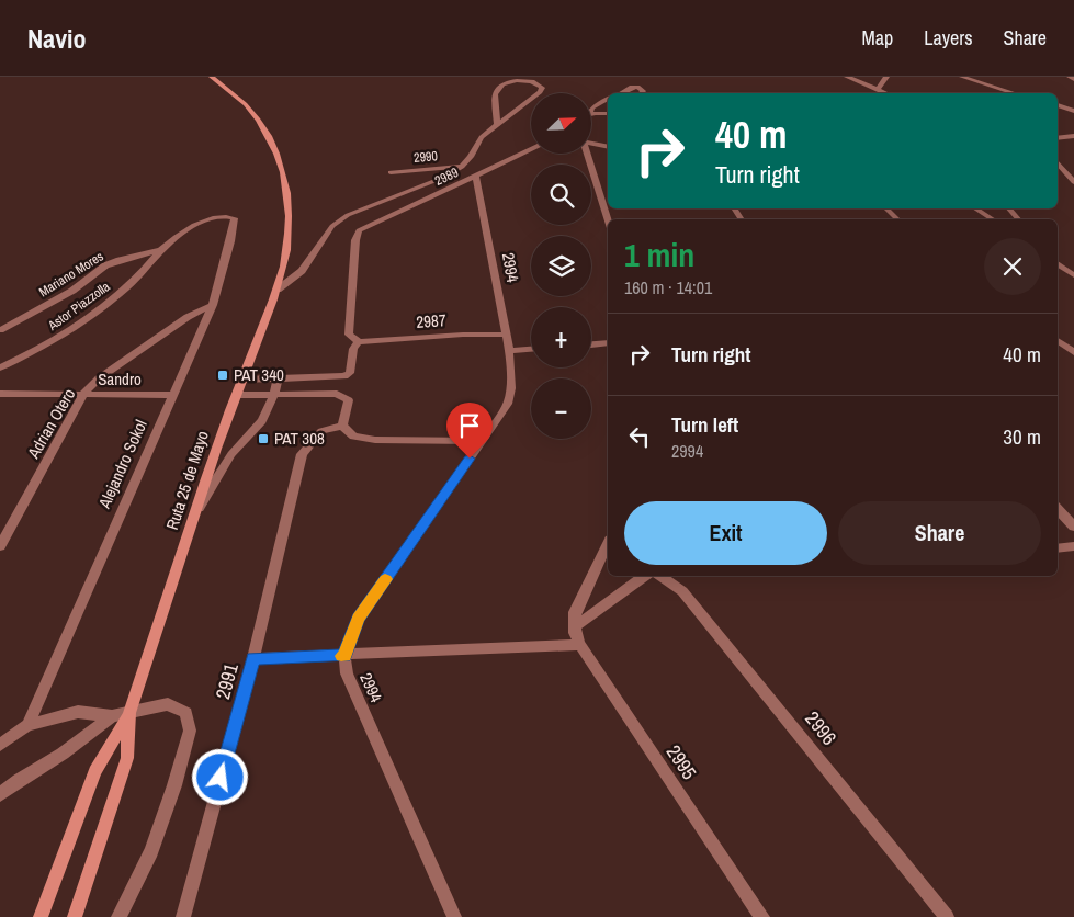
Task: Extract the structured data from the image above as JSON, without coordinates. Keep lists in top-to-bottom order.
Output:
{
  "streets": {
    "main road": ["Ruta 25 de Mayo"],
    "street": [
      "2990",
      "2989",
      "2994",
      "Mariano Mores",
      "Astor Piazzolla",
      "2987",
      "Sandro",
      "Adrian Otero",
      "Alejandro Sokol",
      "2991",
      "2996",
      "2995"
    ]
  },
  "crossings": [
    ["2989", "2994"],
    ["2989", "2987"],
    ["2994", "2987"],
    ["Mariano Mores", "Astor Piazzolla"],
    ["Mariano Mores", "Alejandro Sokol"],
    ["Astor Piazzolla", "Alejandro Sokol"],
    ["Sandro", "Adrian Otero"],
    ["Sandro", "Alejandro Sokol"],
    ["Adrian Otero", "Alejandro Sokol"]
  ],
  "places": {
    "transit": ["PAT 340", "PAT 308"]
  },
  "north": "top right",
  "page": {
    "header": "Navio",
    "nav": ["Map", "Layers", "Share"],
    "map_buttons": ["+", "−"],
    "turn": ["40 m", "Turn right"],
    "heading": ["1 min", "160 m · 14:01"],
    "list": [
      {
        "name": "Turn right",
        "value": "40 m"
      },
      {
        "name": "Turn left",
        "note": "2994",
        "value": "30 m"
      }
    ],
    "buttons": ["Exit", "Share"]
  }
}
